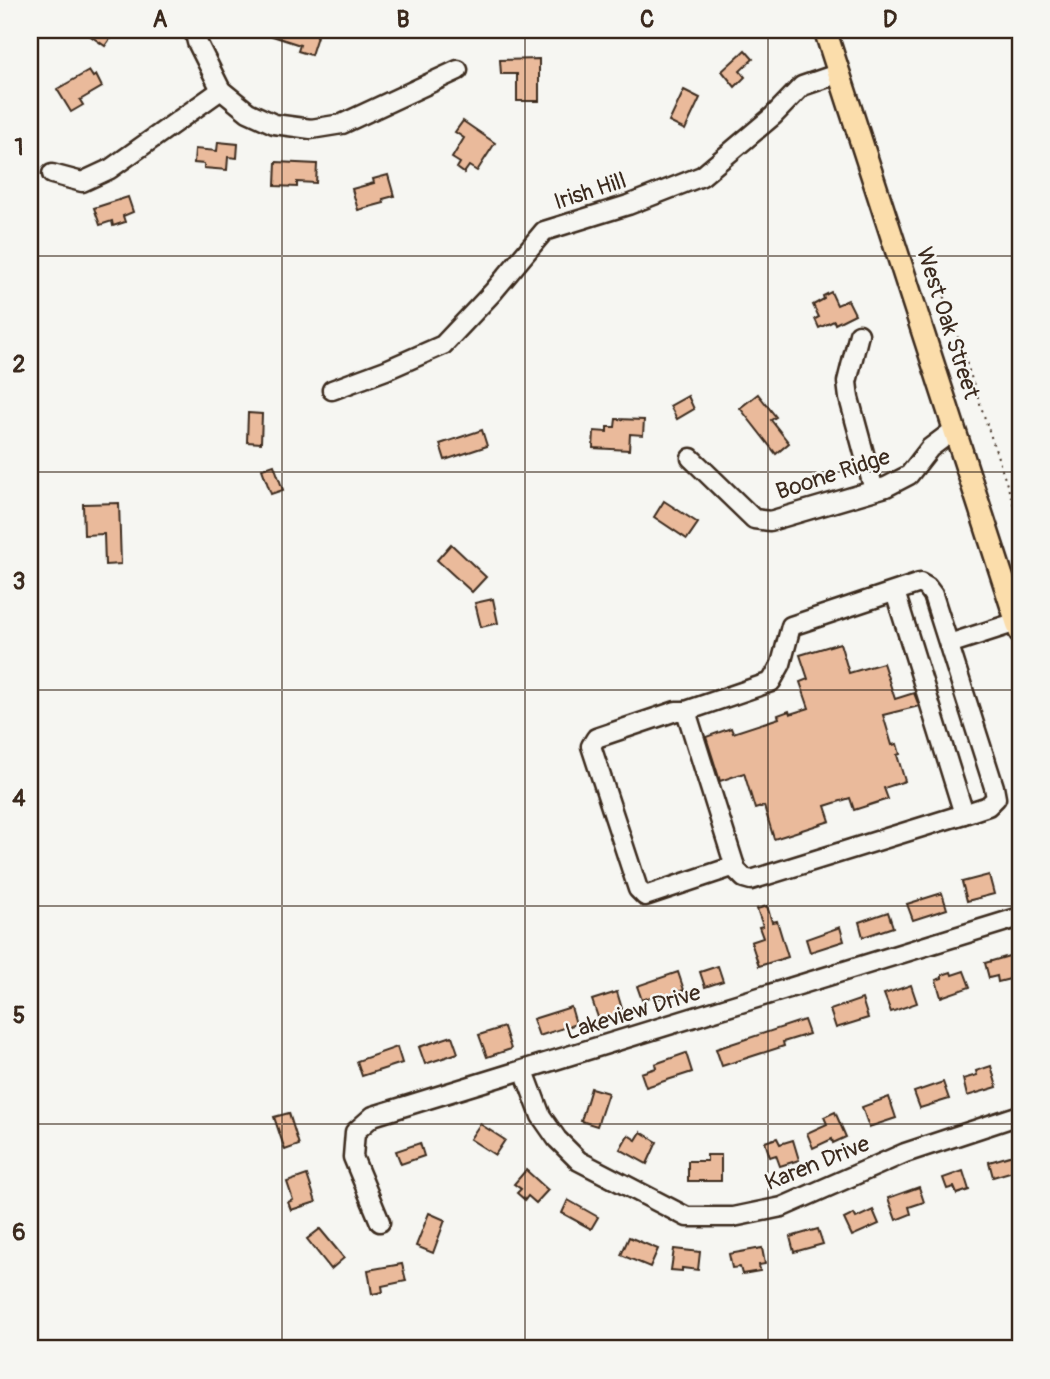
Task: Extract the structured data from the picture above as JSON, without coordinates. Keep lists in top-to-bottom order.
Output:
{
  "streets": {
    "main road": ["West Oak Street"],
    "street": [
      "Irish Hill",
      "Boone Ridge",
      "Lakeview Drive",
      "Karen Drive"
    ]
  },
  "crossings": [
    ["Irish Hill", "West Oak Street"],
    ["West Oak Street", "Boone Ridge"],
    ["Lakeview Drive", "Karen Drive"]
  ],
  "grid": {
    "columns": [
      "A",
      "B",
      "C",
      "D"
    ],
    "rows": [
      "1",
      "2",
      "3",
      "4",
      "5",
      "6"
    ]
  }
}
